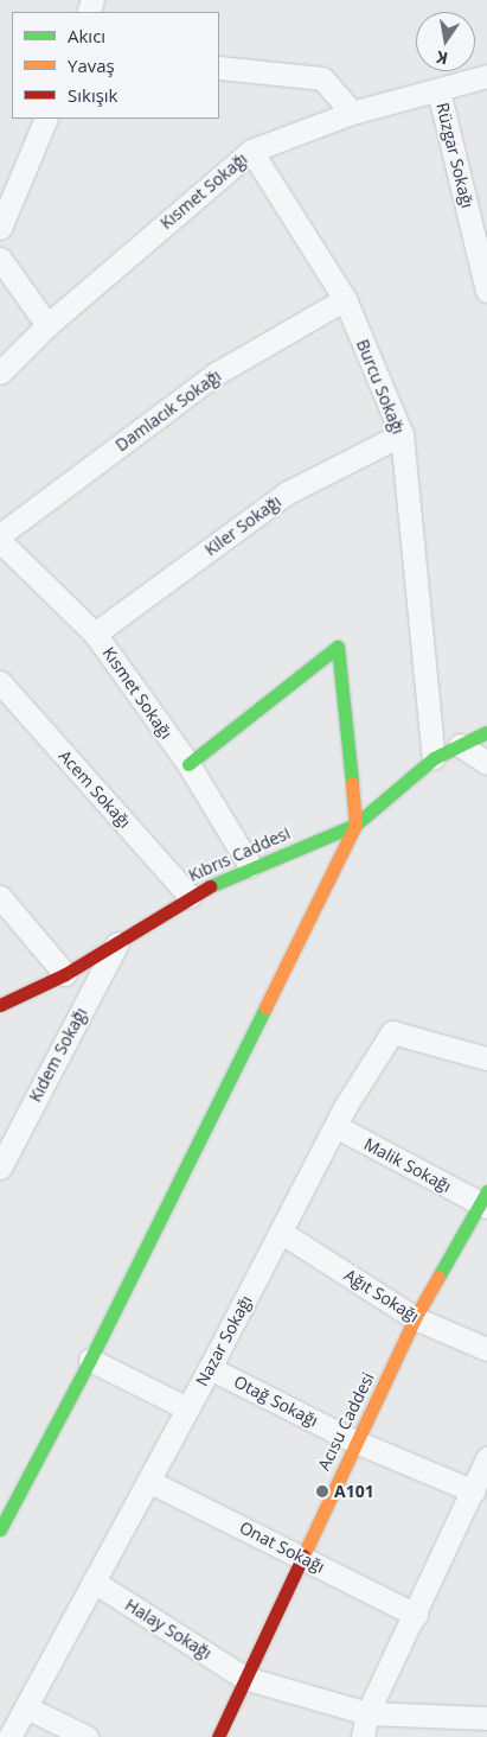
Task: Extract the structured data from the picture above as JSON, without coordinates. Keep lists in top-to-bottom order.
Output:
{
  "streets": {
    "street": [
      "Rüzgar Sokağı",
      "Kısmet Sokağı",
      "Burcu Sokağı",
      "Damlacık Sokağı",
      "Kiler Sokağı",
      "Acem Sokağı",
      "Kıbrıs Caddesi",
      "Kıdem Sokağı",
      "Malik Sokağı",
      "Ağıt Sokağı",
      "Nazar Sokağı",
      "Otağ Sokağı",
      "Acısu Caddesi",
      "Onat Sokağı",
      "Halay Sokağı"
    ]
  },
  "crossings": [
    ["Rüzgar Sokağı", "Kısmet Sokağı"],
    ["Kısmet Sokağı", "Burcu Sokağı"],
    ["Kısmet Sokağı", "Kiler Sokağı"],
    ["Kısmet Sokağı", "Kıbrıs Caddesi"],
    ["Burcu Sokağı", "Damlacık Sokağı"],
    ["Burcu Sokağı", "Kiler Sokağı"],
    ["Burcu Sokağı", "Kıbrıs Caddesi"],
    ["Acem Sokağı", "Kıbrıs Caddesi"],
    ["Kıbrıs Caddesi", "Kıdem Sokağı"],
    ["Malik Sokağı", "Nazar Sokağı"],
    ["Malik Sokağı", "Acısu Caddesi"],
    ["Ağıt Sokağı", "Nazar Sokağı"],
    ["Ağıt Sokağı", "Acısu Caddesi"],
    ["Nazar Sokağı", "Otağ Sokağı"],
    ["Nazar Sokağı", "Onat Sokağı"],
    ["Nazar Sokağı", "Halay Sokağı"],
    ["Otağ Sokağı", "Acısu Caddesi"],
    ["Acısu Caddesi", "Onat Sokağı"],
    ["Acısu Caddesi", "Halay Sokağı"]
  ],
  "places": ["A101"],
  "legend": ["Akıcı", "Yavaş", "Sıkışık"],
  "north": "bottom"
}
